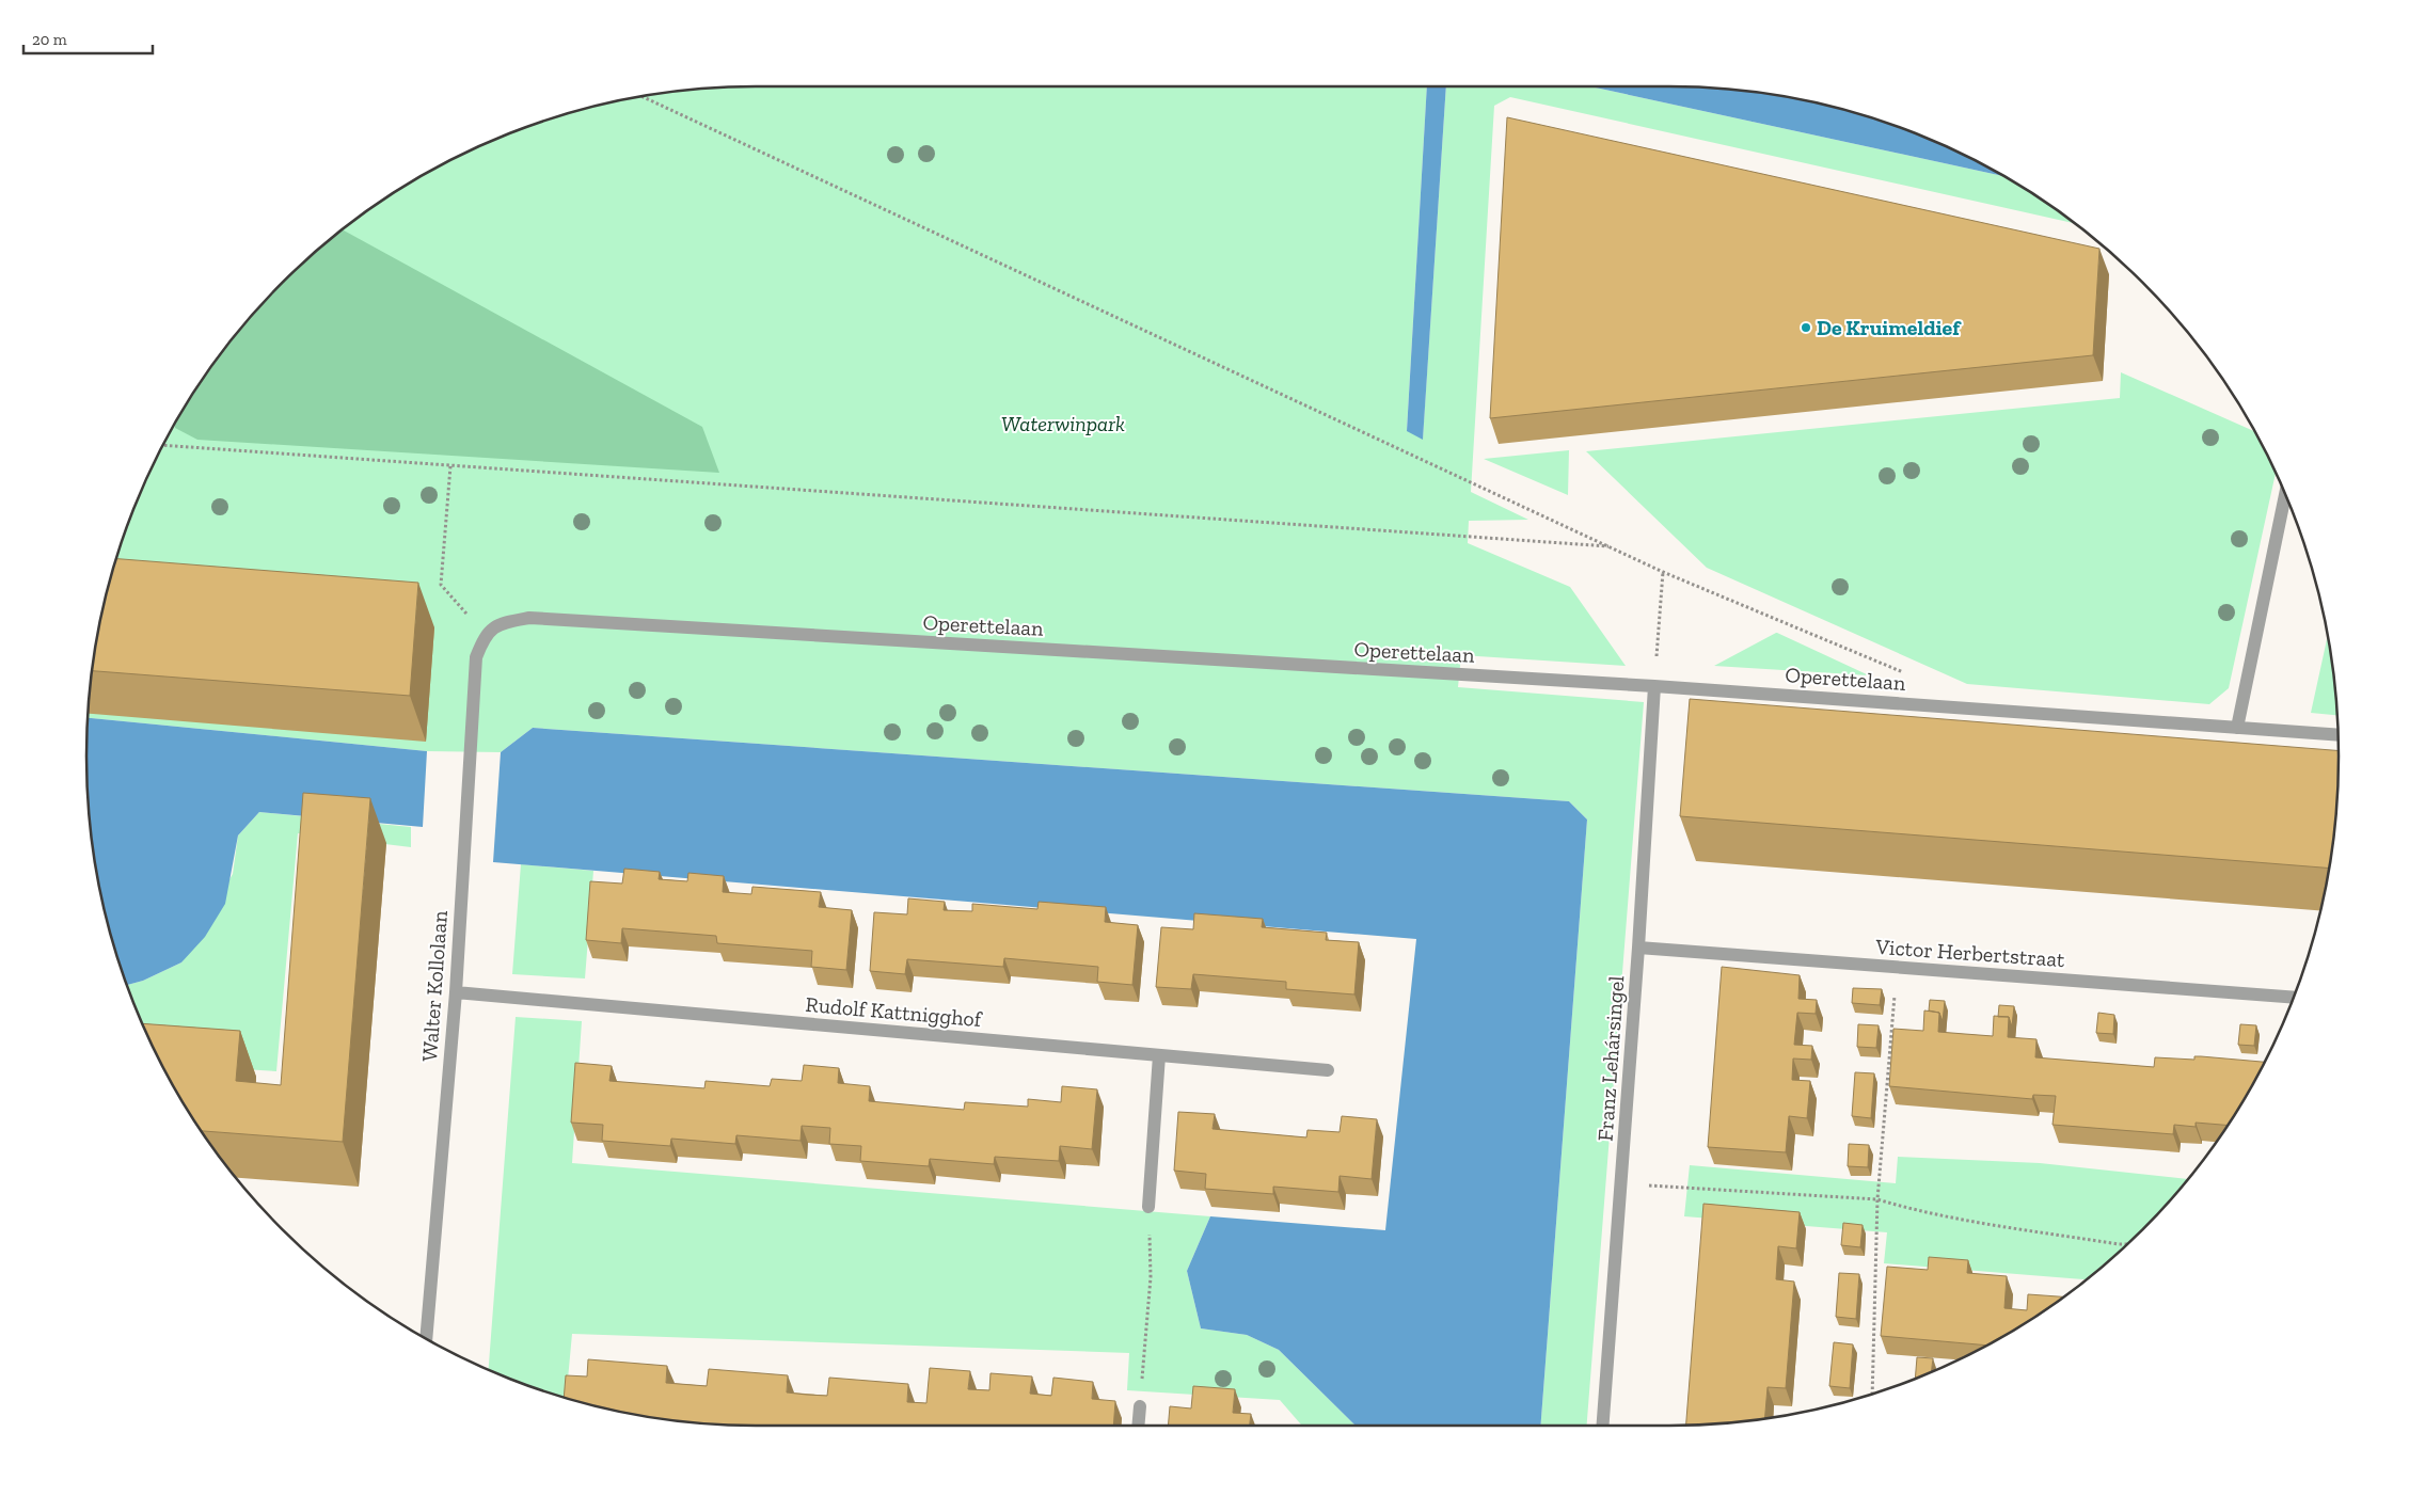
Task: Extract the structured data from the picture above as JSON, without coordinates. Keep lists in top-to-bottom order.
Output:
{
  "streets": {
    "street": [
      "Operettelaan",
      "Victor Herbertstraat",
      "Walter Kollolaan",
      "Rudolf Kattnigghof",
      "Franz Lehársingel"
    ]
  },
  "crossings": [
    ["Operettelaan", "Walter Kollolaan"],
    ["Operettelaan", "Franz Lehársingel"],
    ["Victor Herbertstraat", "Franz Lehársingel"],
    ["Walter Kollolaan", "Rudolf Kattnigghof"]
  ],
  "parks": ["Waterwinpark"],
  "places": ["De Kruimeldief"],
  "scale_bar": "20 m"
}
